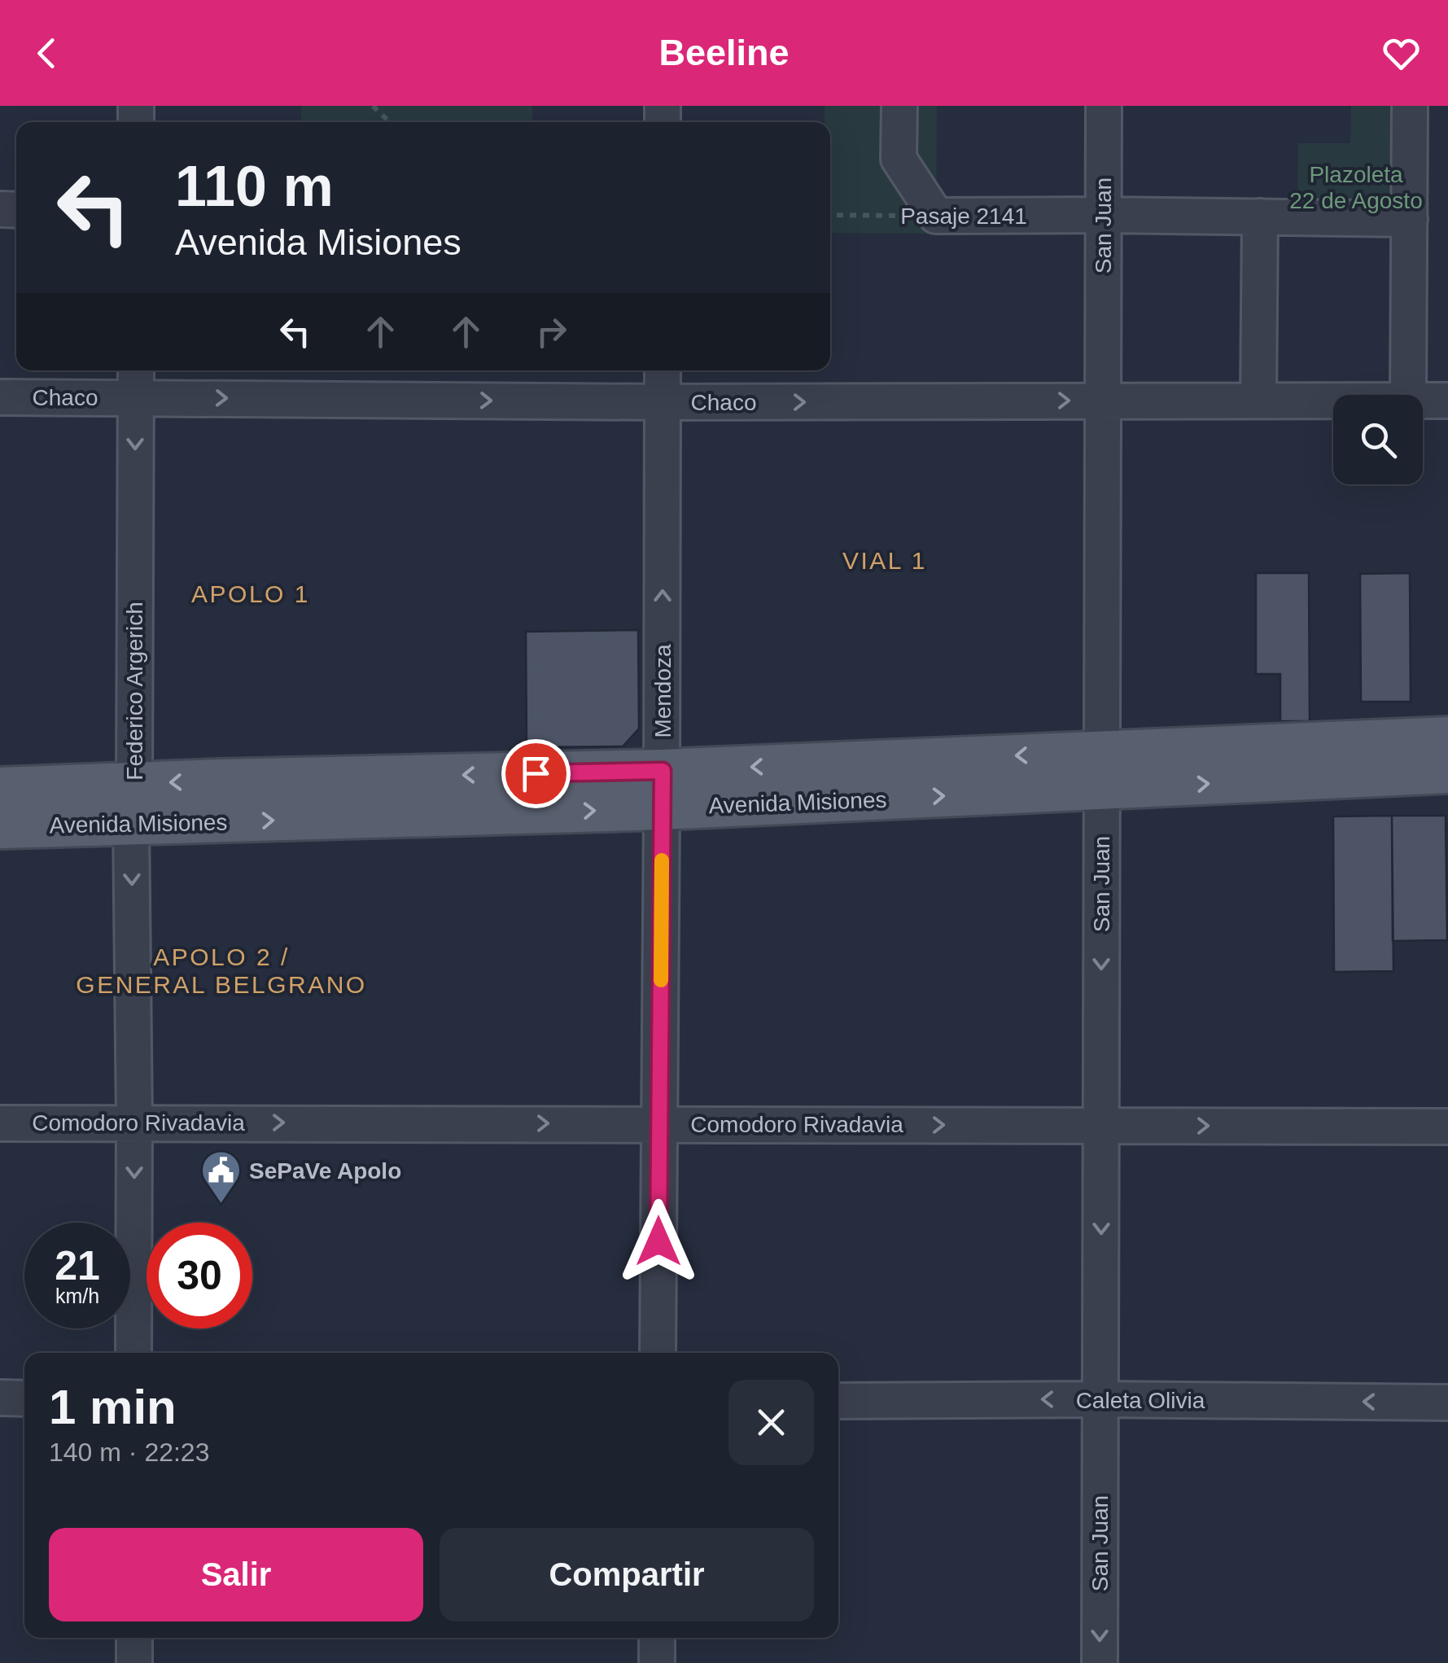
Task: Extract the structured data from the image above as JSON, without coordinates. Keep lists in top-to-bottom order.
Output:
{
  "streets": {
    "main road": ["Avenida Misiones"],
    "street": [
      "Pasaje 2141",
      "San Juan",
      "Chaco",
      "Federico Argerich",
      "Mendoza",
      "Comodoro Rivadavia",
      "Caleta Olivia"
    ]
  },
  "crossings": [
    ["Pasaje 2141", "San Juan"],
    ["San Juan", "Chaco"],
    ["San Juan", "Avenida Misiones"],
    ["San Juan", "Comodoro Rivadavia"],
    ["San Juan", "Caleta Olivia"],
    ["Chaco", "Federico Argerich"],
    ["Chaco", "Mendoza"],
    ["Federico Argerich", "Avenida Misiones"],
    ["Federico Argerich", "Comodoro Rivadavia"],
    ["Mendoza", "Avenida Misiones"],
    ["Mendoza", "Comodoro Rivadavia"]
  ],
  "one_way": [
    "San Juan",
    "Chaco",
    "Federico Argerich",
    "Mendoza",
    "Comodoro Rivadavia",
    "Caleta Olivia"
  ],
  "districts": ["VIAL 1", "APOLO 1", "APOLO 2 / GENERAL BELGRANO"],
  "parks": ["Plazoleta 22 de Agosto"],
  "places": {
    "public building": ["SePaVe Apolo"]
  },
  "page": {
    "header": "Beeline",
    "turn": ["110 m", "Avenida Misiones"],
    "speed": "21 km/h",
    "limit": "30",
    "heading": ["1 min", "140 m · 22:23"],
    "buttons": ["Salir", "Compartir"]
  }
}
